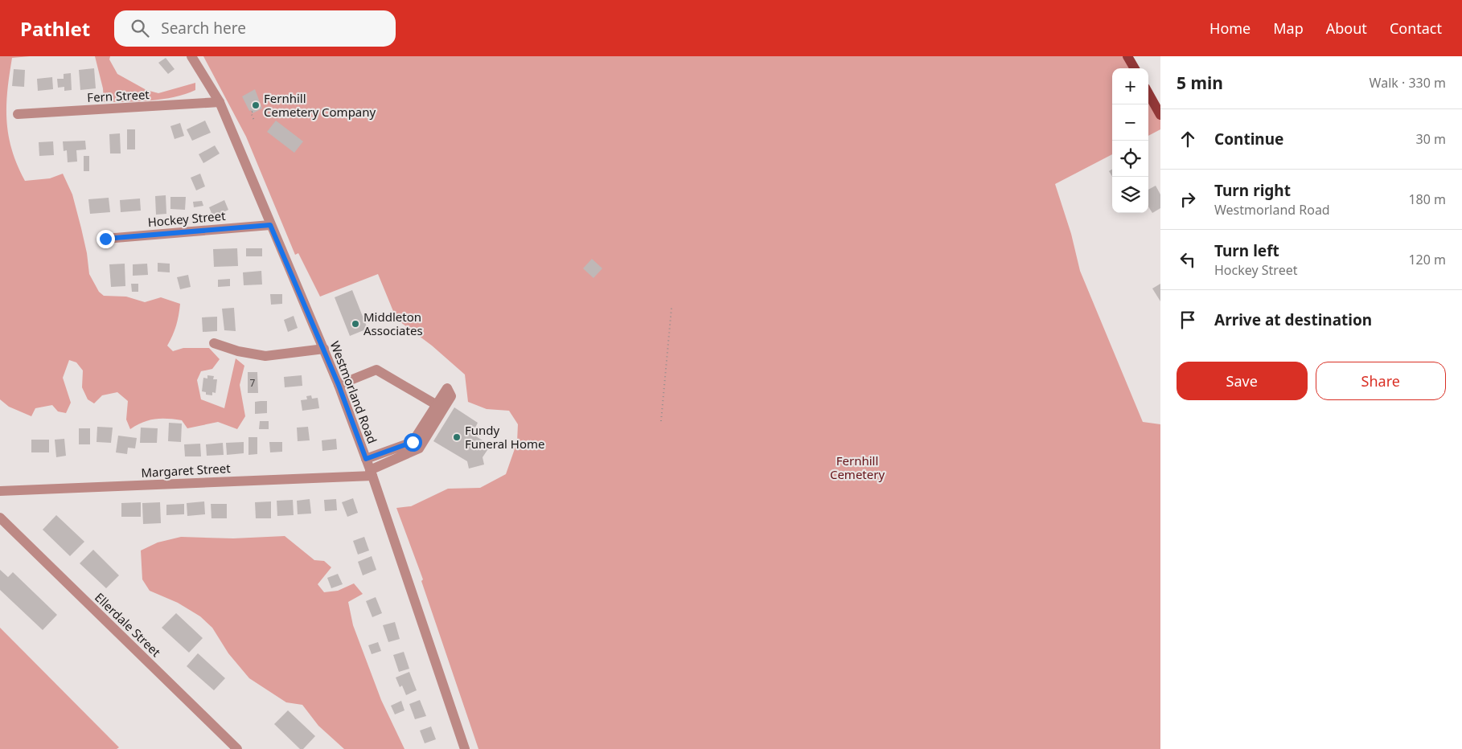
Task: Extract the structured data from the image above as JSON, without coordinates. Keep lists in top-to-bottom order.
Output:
{
  "streets": {
    "street": [
      "Fern Street",
      "Hockey Street",
      "Westmorland Road",
      "Margaret Street",
      "Ellerdale Street"
    ]
  },
  "crossings": [
    ["Fern Street", "Westmorland Road"],
    ["Hockey Street", "Westmorland Road"],
    ["Westmorland Road", "Margaret Street"]
  ],
  "parks": ["Fernhill Cemetery"],
  "places": ["Fernhill Cemetery Company", "Middleton Associates", "Fundy Funeral Home"],
  "house_numbers": ["7"],
  "page": {
    "header": "Pathlet",
    "search": "Search here",
    "nav": [
      "Home",
      "Map",
      "About",
      "Contact"
    ],
    "heading": ["5 min", "Walk · 330 m"],
    "map_buttons": ["+", "−"],
    "list": [
      ["Continue", "30 m"],
      ["Turn right", "Westmorland Road", "180 m"],
      ["Turn left", "Hockey Street", "120 m"],
      "Arrive at destination"
    ],
    "buttons": ["Save", "Share"]
  }
}
